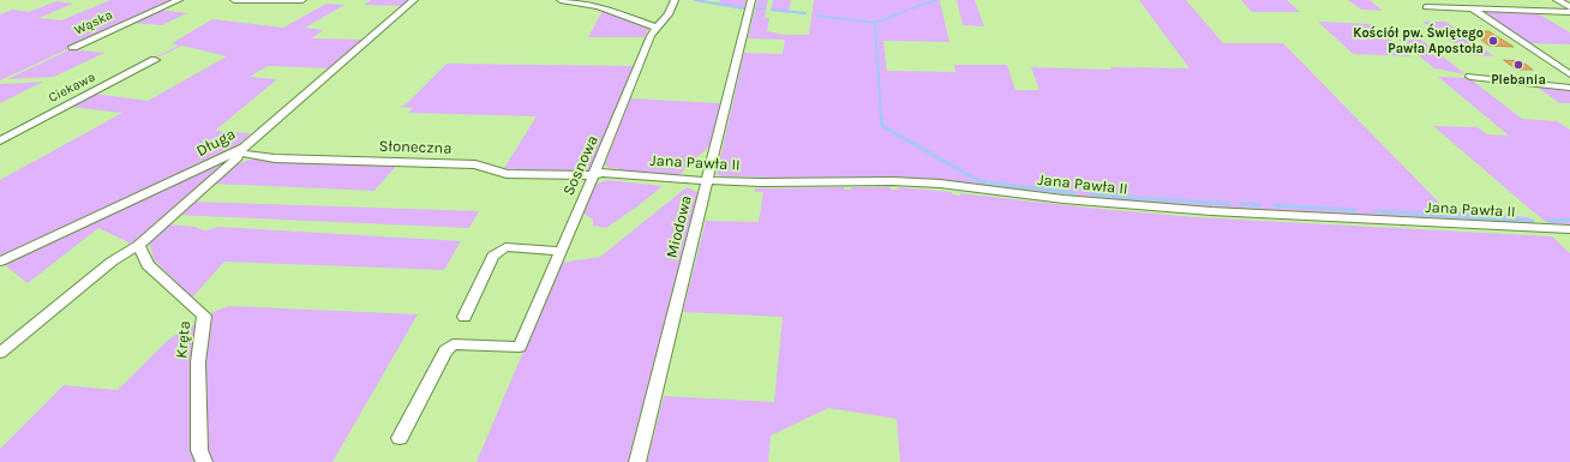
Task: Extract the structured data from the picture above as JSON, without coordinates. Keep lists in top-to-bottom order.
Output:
{
  "streets": {
    "street": [
      "Wąska",
      "Ciekawa",
      "Długa",
      "Słoneczna",
      "Jana Pawła II",
      "Sosnowa",
      "Miodowa",
      "Kręta"
    ]
  },
  "crossings": [
    ["Długa", "Słoneczna"],
    ["Słoneczna", "Jana Pawła II"],
    ["Słoneczna", "Sosnowa"],
    ["Jana Pawła II", "Sosnowa"],
    ["Jana Pawła II", "Miodowa"]
  ],
  "places": ["Kościół pw. Świętego Pawła Apostoła", "Plebania"]
}
